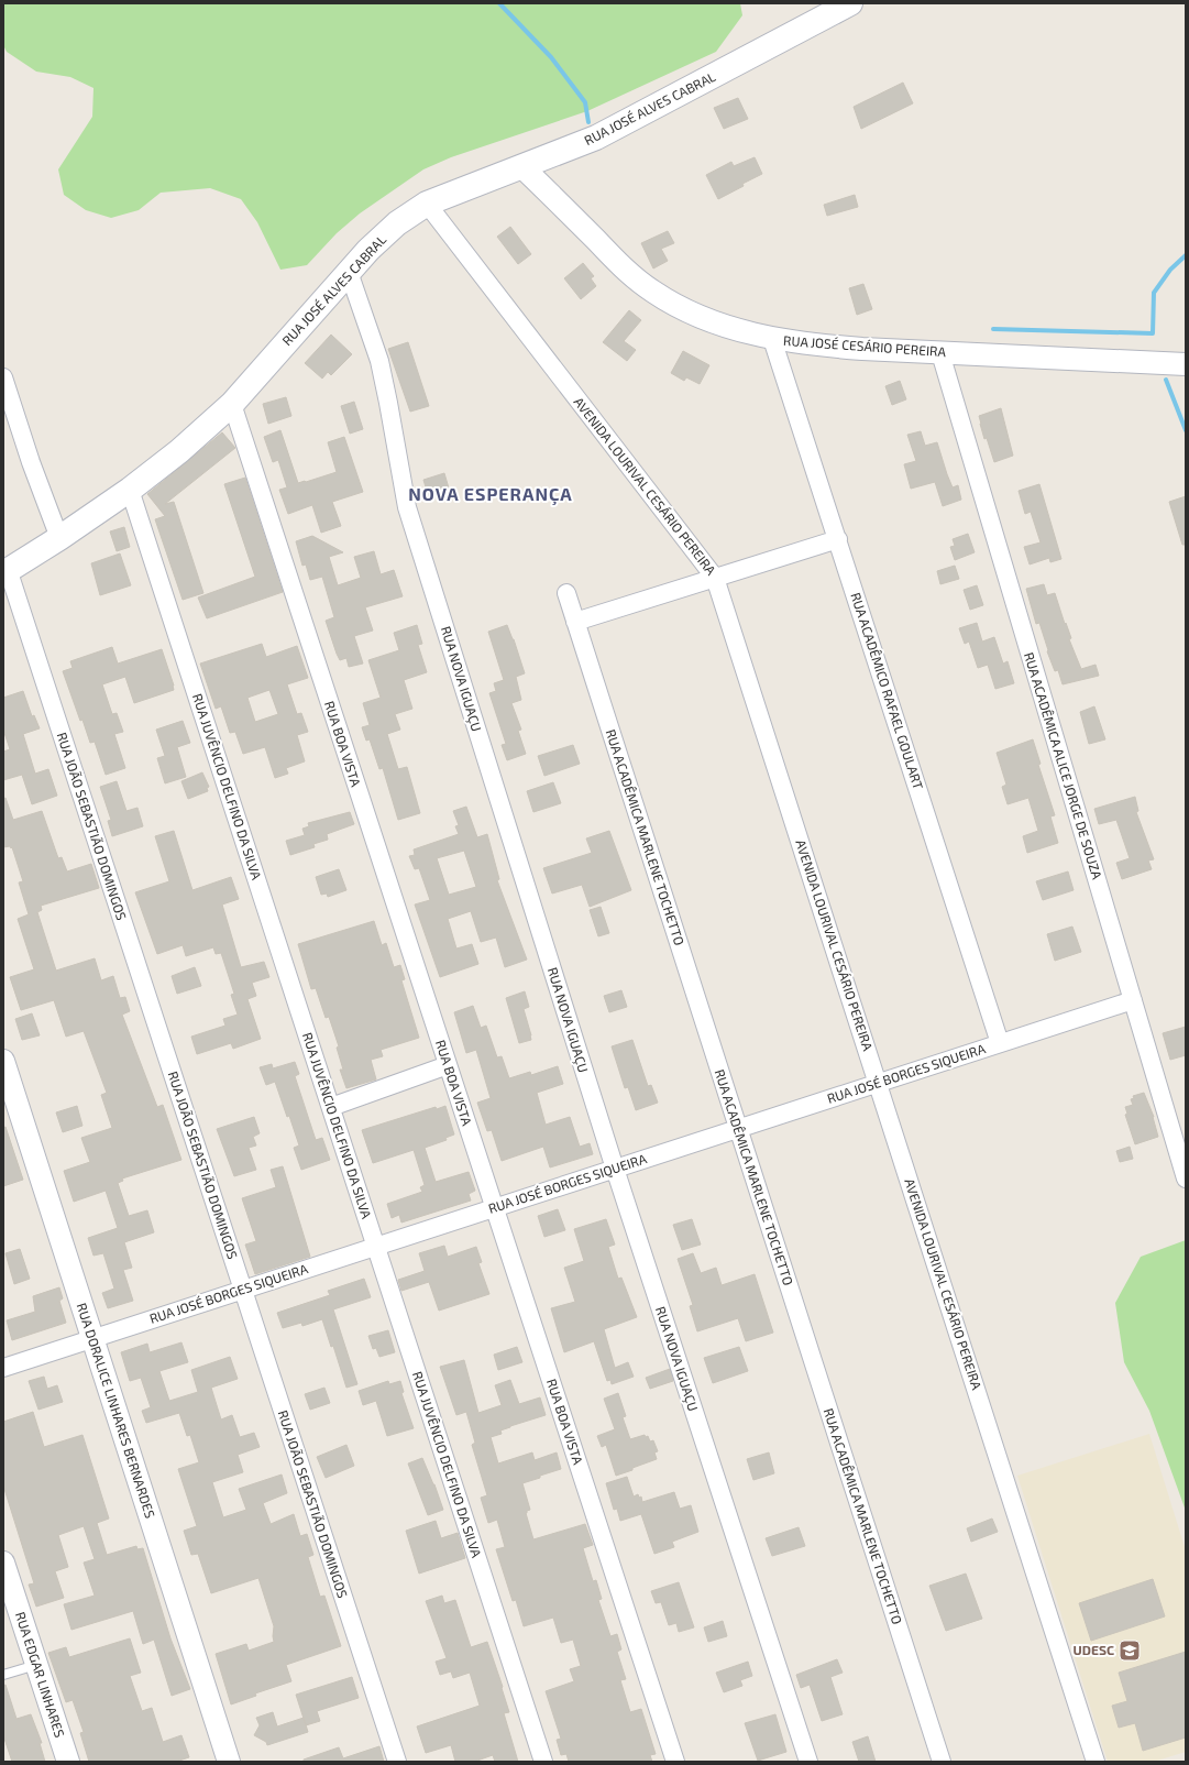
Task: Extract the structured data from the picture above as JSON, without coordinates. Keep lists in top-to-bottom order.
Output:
{
  "streets": {
    "main road": ["RUA JOSÉ ALVES CABRAL"],
    "street": [
      "RUA JOSÉ CESÁRIO PEREIRA",
      "AVENIDA LOURIVAL CESÁRIO PEREIRA",
      "RUA NOVA IGUAÇU",
      "RUA ACADÊMICO RAFAEL GOULART",
      "RUA BOA VISTA",
      "RUA ACADÊMICA ALICE JORGE DE SOUZA",
      "RUA JUVÊNCIO DELFINO DA SILVA",
      "RUA JOÃO SEBASTIÃO DOMINGOS",
      "RUA ACADÊMICA MARLENE TOCHETTO",
      "RUA JOSÉ BORGES SIQUEIRA",
      "RUA DORALICE LINHARES BERNARDES",
      "RUA EDGAR LINHARES"
    ]
  },
  "crossings": [
    ["RUA JOSÉ ALVES CABRAL", "RUA JOSÉ CESÁRIO PEREIRA"],
    ["RUA JOSÉ ALVES CABRAL", "AVENIDA LOURIVAL CESÁRIO PEREIRA"],
    ["RUA JOSÉ ALVES CABRAL", "RUA NOVA IGUAÇU"],
    ["RUA JOSÉ ALVES CABRAL", "RUA BOA VISTA"],
    ["RUA JOSÉ ALVES CABRAL", "RUA JUVÊNCIO DELFINO DA SILVA"],
    ["RUA JOSÉ ALVES CABRAL", "RUA JOÃO SEBASTIÃO DOMINGOS"],
    ["RUA JOSÉ CESÁRIO PEREIRA", "RUA ACADÊMICO RAFAEL GOULART"],
    ["RUA JOSÉ CESÁRIO PEREIRA", "RUA ACADÊMICA ALICE JORGE DE SOUZA"],
    ["AVENIDA LOURIVAL CESÁRIO PEREIRA", "RUA JOSÉ BORGES SIQUEIRA"],
    ["RUA NOVA IGUAÇU", "RUA JOSÉ BORGES SIQUEIRA"],
    ["RUA ACADÊMICO RAFAEL GOULART", "RUA JOSÉ BORGES SIQUEIRA"],
    ["RUA BOA VISTA", "RUA JOSÉ BORGES SIQUEIRA"],
    ["RUA ACADÊMICA ALICE JORGE DE SOUZA", "RUA JOSÉ BORGES SIQUEIRA"],
    ["RUA JUVÊNCIO DELFINO DA SILVA", "RUA JOSÉ BORGES SIQUEIRA"],
    ["RUA JOÃO SEBASTIÃO DOMINGOS", "RUA JOSÉ BORGES SIQUEIRA"],
    ["RUA ACADÊMICA MARLENE TOCHETTO", "RUA JOSÉ BORGES SIQUEIRA"],
    ["RUA JOSÉ BORGES SIQUEIRA", "RUA DORALICE LINHARES BERNARDES"]
  ],
  "districts": ["NOVA ESPERANÇA"],
  "places": {
    "school or university": ["UDESC"]
  }
}
